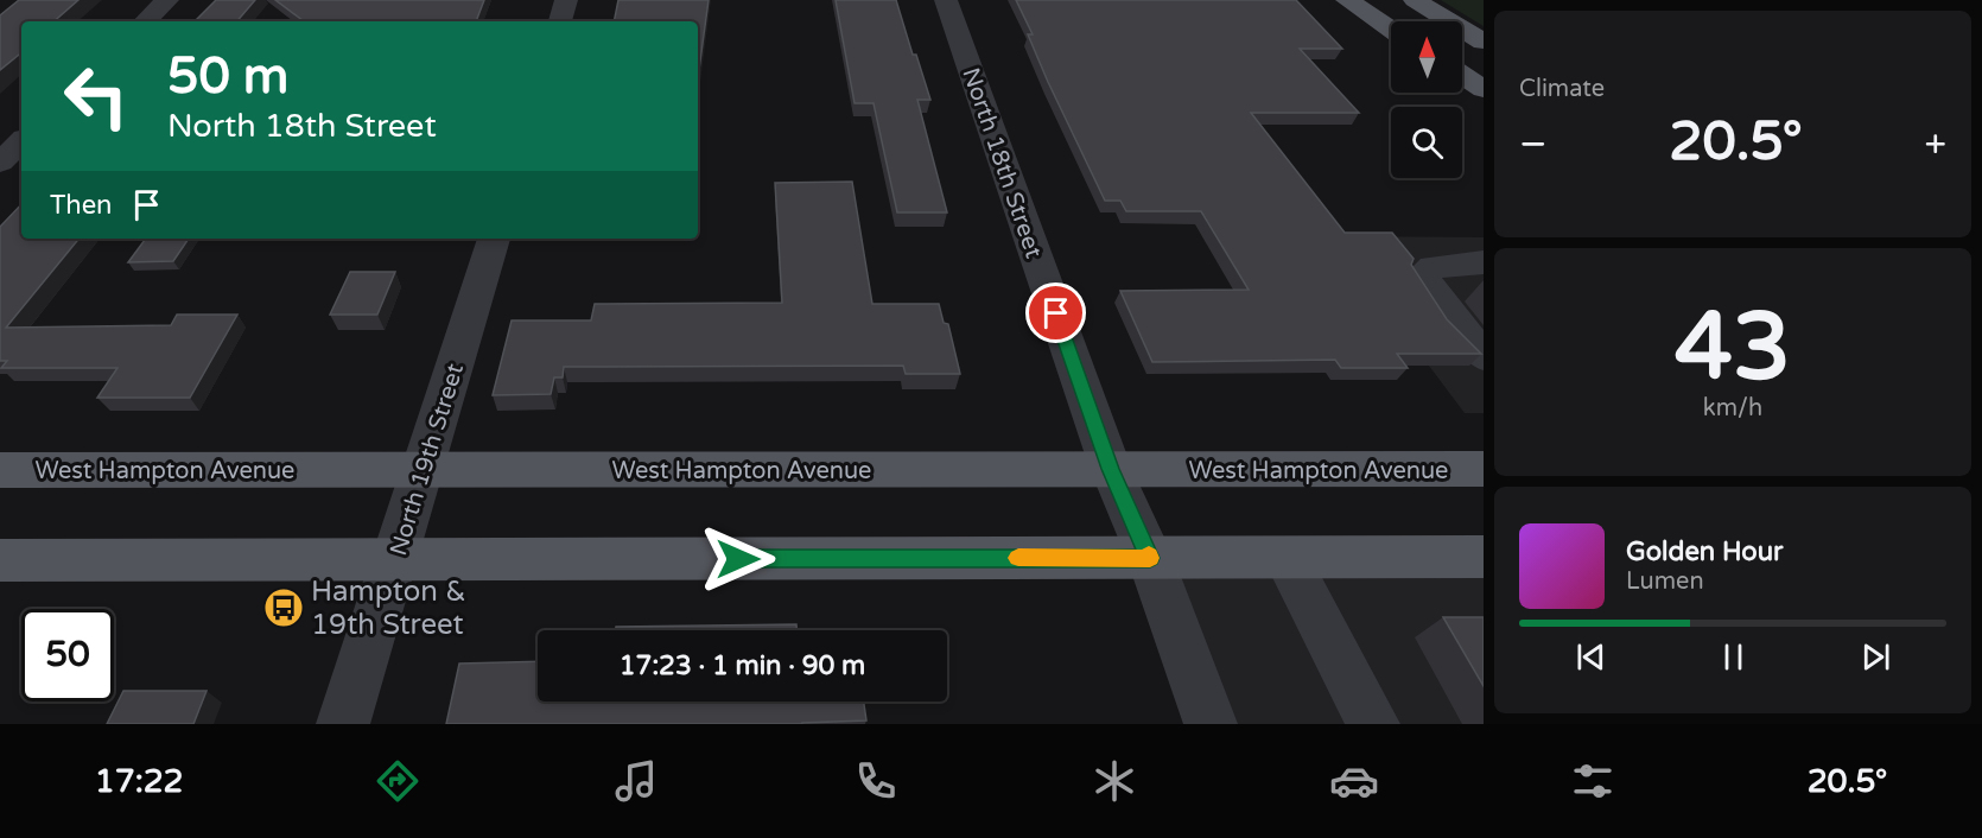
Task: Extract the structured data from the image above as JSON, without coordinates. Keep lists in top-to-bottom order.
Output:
{
  "streets": {
    "main road": ["West Hampton Avenue"],
    "street": ["North 18th Street", "North 19th Street"]
  },
  "crossings": [
    ["North 18th Street", "West Hampton Avenue"],
    ["North 19th Street", "West Hampton Avenue"]
  ],
  "places": {
    "bus stop": ["Hampton & 19th Street"]
  },
  "north": "top",
  "page": {
    "tile": [
      "Climate",
      ["43", "km/h"]
    ],
    "turn": ["50 m", "North 18th Street"],
    "heat": ["−", "20.5°", "+"],
    "then": "Then",
    "song": ["Golden Hour", "Lumen"],
    "limit": "50",
    "trip": "17:23 · 1 min · 90 m",
    "tabs": ["17:22", "20.5°"]
  }
}
